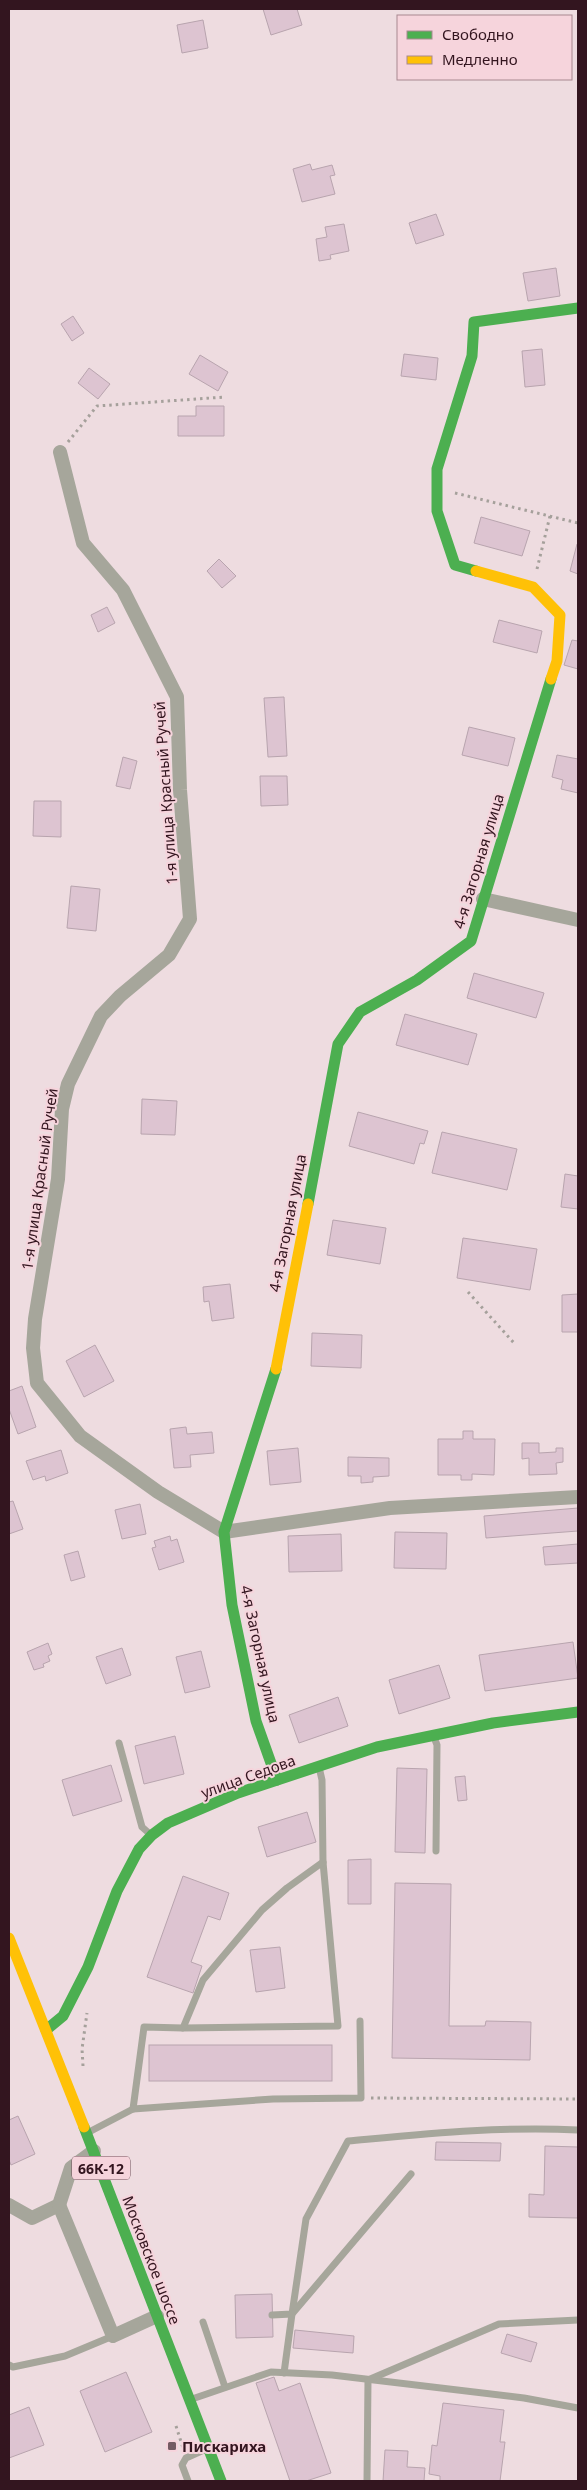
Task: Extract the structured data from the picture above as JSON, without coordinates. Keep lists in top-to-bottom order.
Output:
{
  "streets": {
    "street": [
      "1-я улица Красный Ручей",
      "4-я Загорная улица",
      "улица Седова",
      "66К-12",
      "Московское шоссе"
    ]
  },
  "crossings": [
    ["1-я улица Красный Ручей", "4-я Загорная улица"],
    ["4-я Загорная улица", "улица Седова"],
    ["улица Седова", "Московское шоссе"]
  ],
  "places": {
    "transit": ["Пискариха"]
  },
  "legend": ["Свободно", "Медленно"]
}
